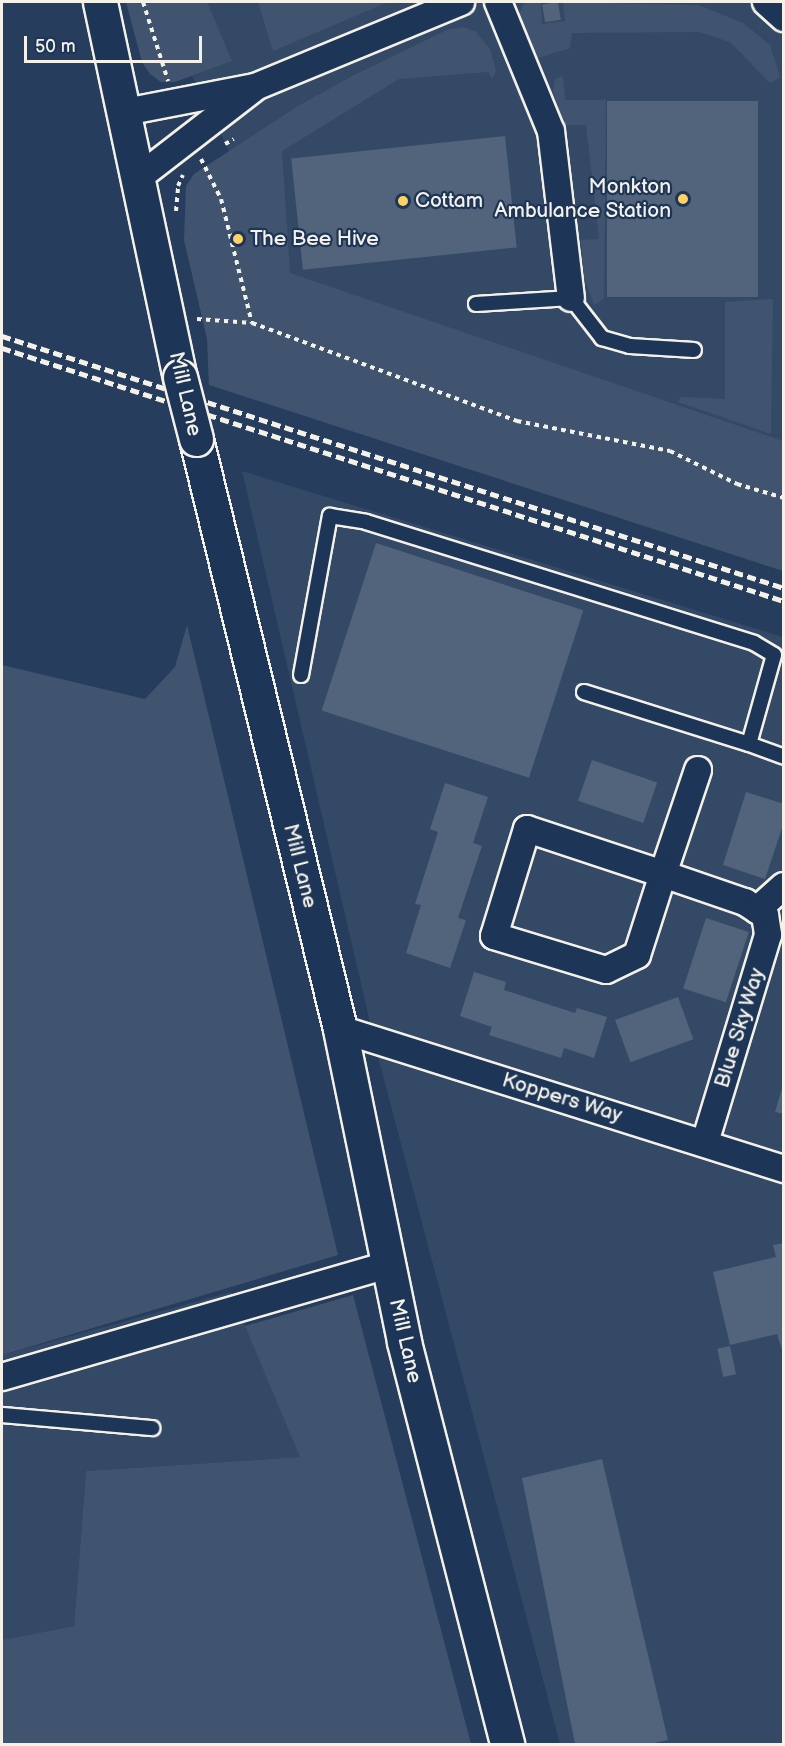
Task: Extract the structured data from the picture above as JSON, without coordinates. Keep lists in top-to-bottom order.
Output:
{
  "streets": {
    "main road": ["Mill Lane"],
    "street": ["Blue Sky Way", "Koppers Way"]
  },
  "crossings": [
    ["Mill Lane", "Koppers Way"],
    ["Blue Sky Way", "Koppers Way"]
  ],
  "places": ["Monkton Ambulance Station", "Cottam", "The Bee Hive"],
  "scale_bar": "50 m"
}
